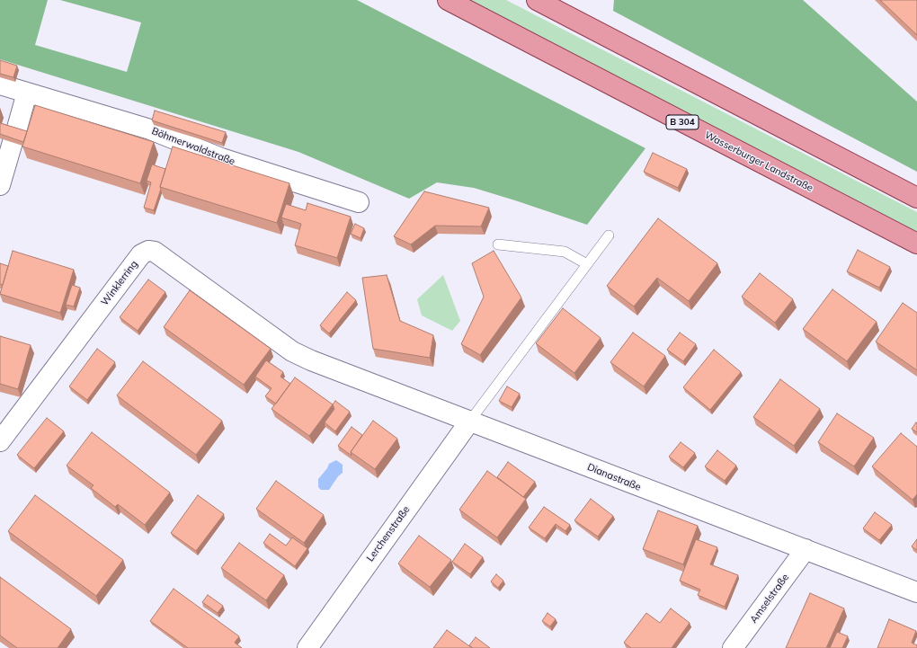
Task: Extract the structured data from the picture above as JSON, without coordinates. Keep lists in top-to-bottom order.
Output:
{
  "streets": {
    "main road": ["B 304", "Wasserburger Landstraße"],
    "street": [
      "Böhmerwaldstraße",
      "Winklerring",
      "Dianastraße",
      "Lerchenstraße",
      "Amselstraße"
    ]
  },
  "crossings": [
    ["Winklerring", "Dianastraße"],
    ["Dianastraße", "Lerchenstraße"],
    ["Dianastraße", "Amselstraße"]
  ]
}
